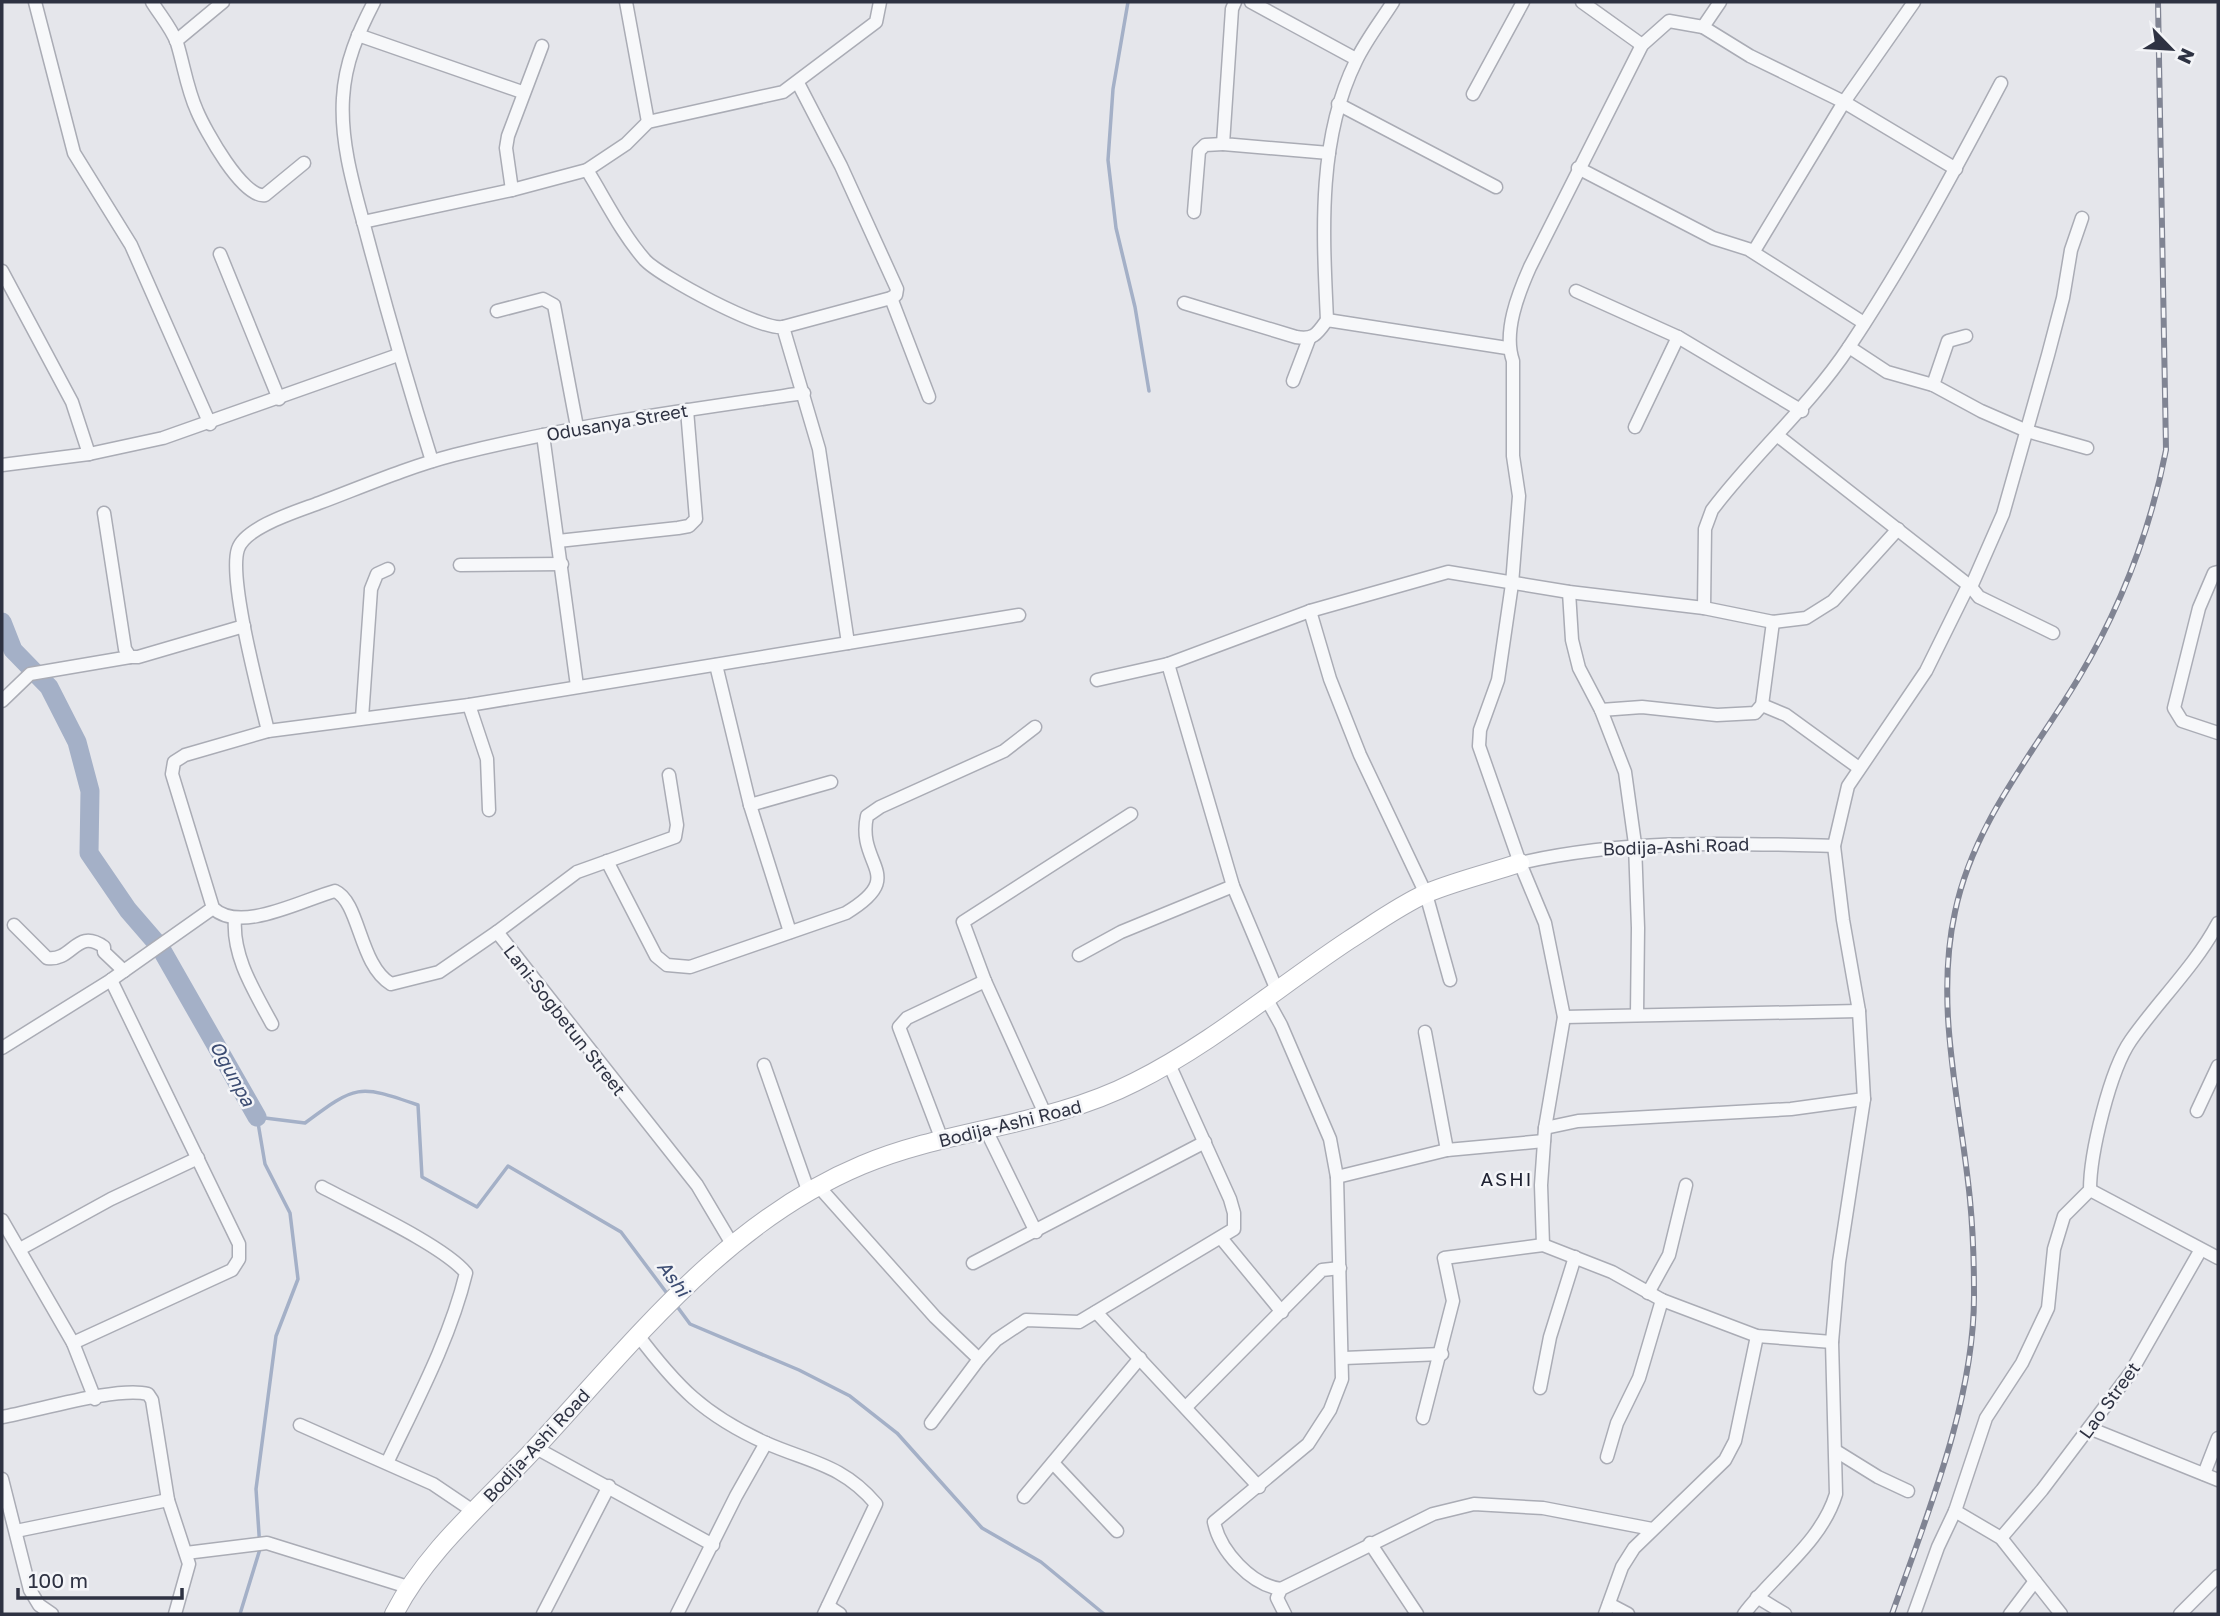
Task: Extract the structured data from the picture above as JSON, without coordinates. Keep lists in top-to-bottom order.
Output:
{
  "streets": {
    "street": [
      "Odusanya Street",
      "Bodija-Ashi Road",
      "Lani-Sogbetun Street",
      "Lao Street"
    ]
  },
  "crossings": [
    ["Bodija-Ashi Road", "Lani-Sogbetun Street"]
  ],
  "districts": ["ASHI"],
  "water": ["Ogunpa", "Ashi"],
  "scale_bar": "100 m",
  "north": "bottom right"
}
